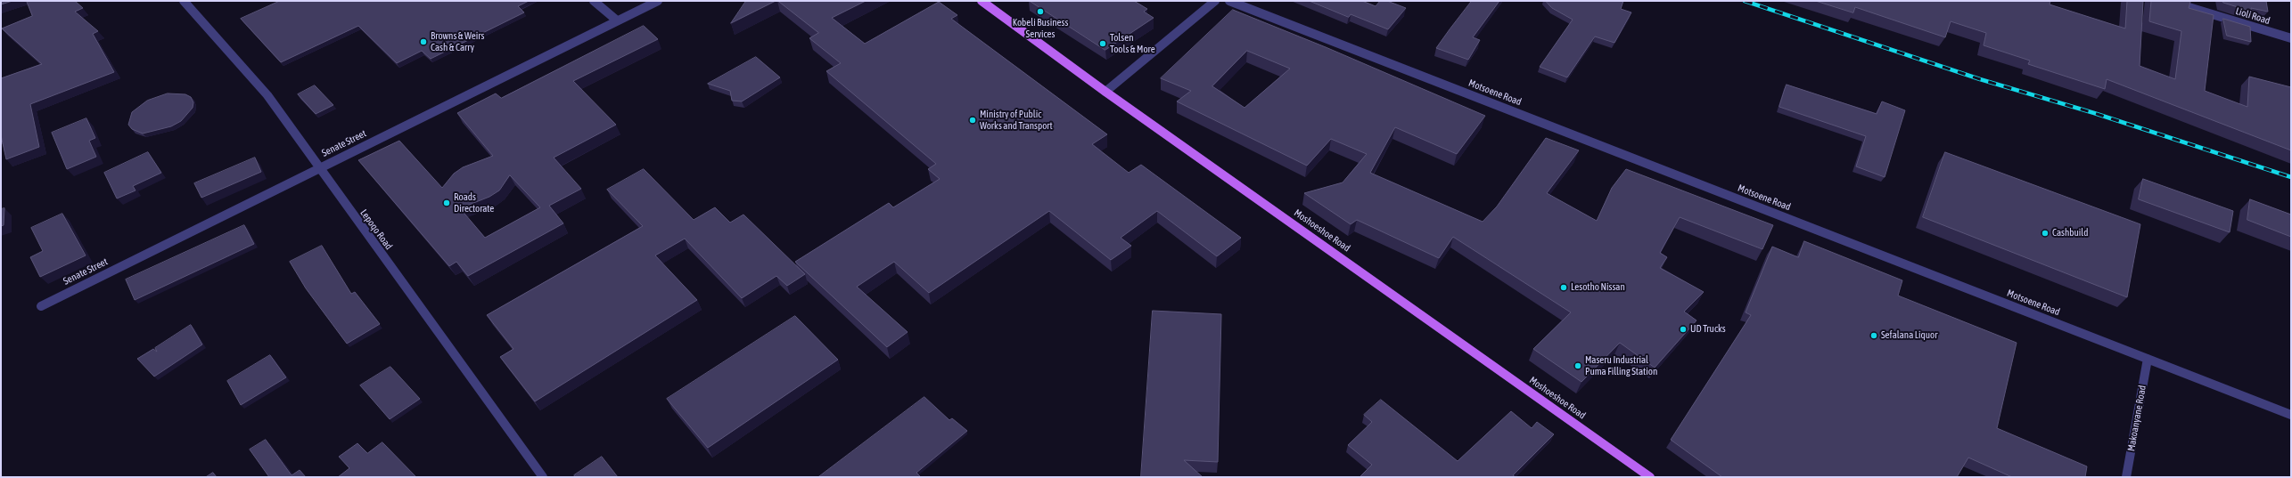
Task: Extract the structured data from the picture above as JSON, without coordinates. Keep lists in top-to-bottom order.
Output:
{
  "streets": {
    "main road": ["Moshoeshoe Road"],
    "street": [
      "Lioli Road",
      "Motsoene Road",
      "Senate Street",
      "Lepoqo Road",
      "Makoanyane Road"
    ]
  },
  "crossings": [
    ["Motsoene Road", "Makoanyane Road"],
    ["Senate Street", "Lepoqo Road"]
  ],
  "places": [
    "Kobeli Business Services",
    "Browns & Weirs Cash & Carry",
    "Tolsen Tools & More",
    "Ministry of Public Works and Transport",
    "Roads Directorate",
    "Cashbuild",
    "Lesotho Nissan",
    "UD Trucks",
    "Sefalana Liquor",
    "Maseru Industrial Puma Filling Station"
  ]
}
